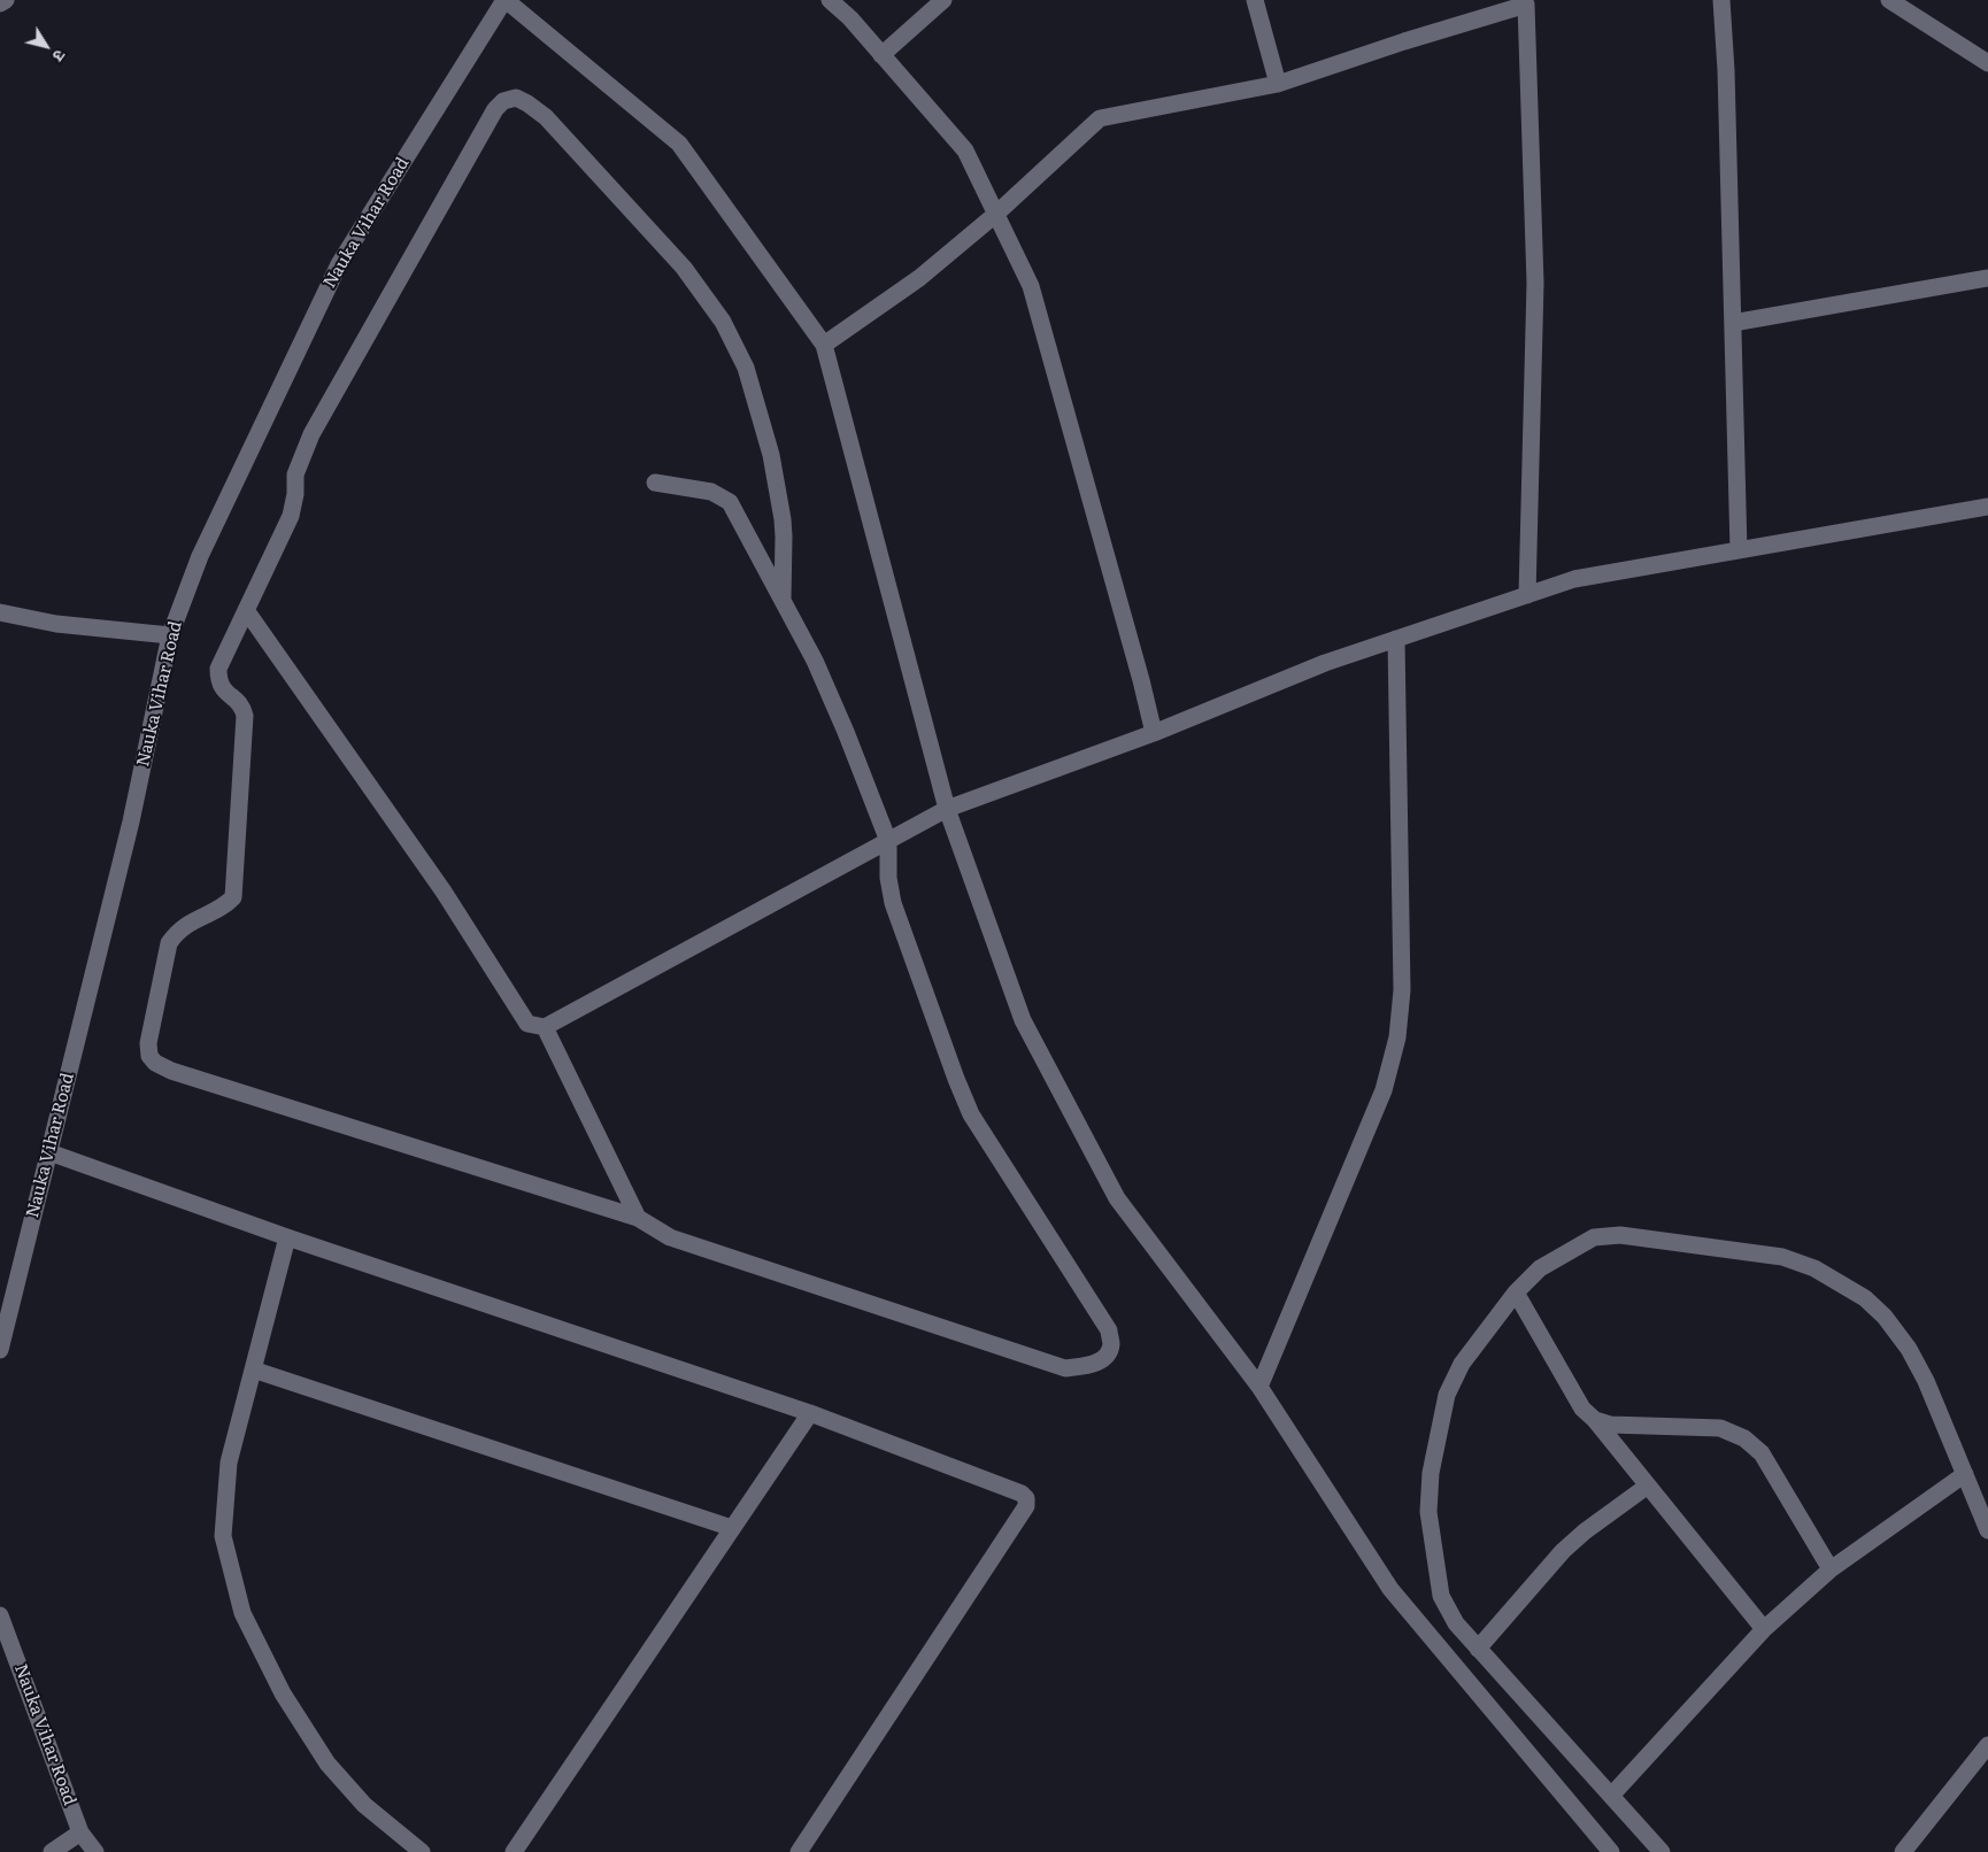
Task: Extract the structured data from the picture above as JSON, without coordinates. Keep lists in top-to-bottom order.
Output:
{
  "streets": {
    "street": ["Nauka Vihar Road"]
  },
  "north": "bottom right"
}
